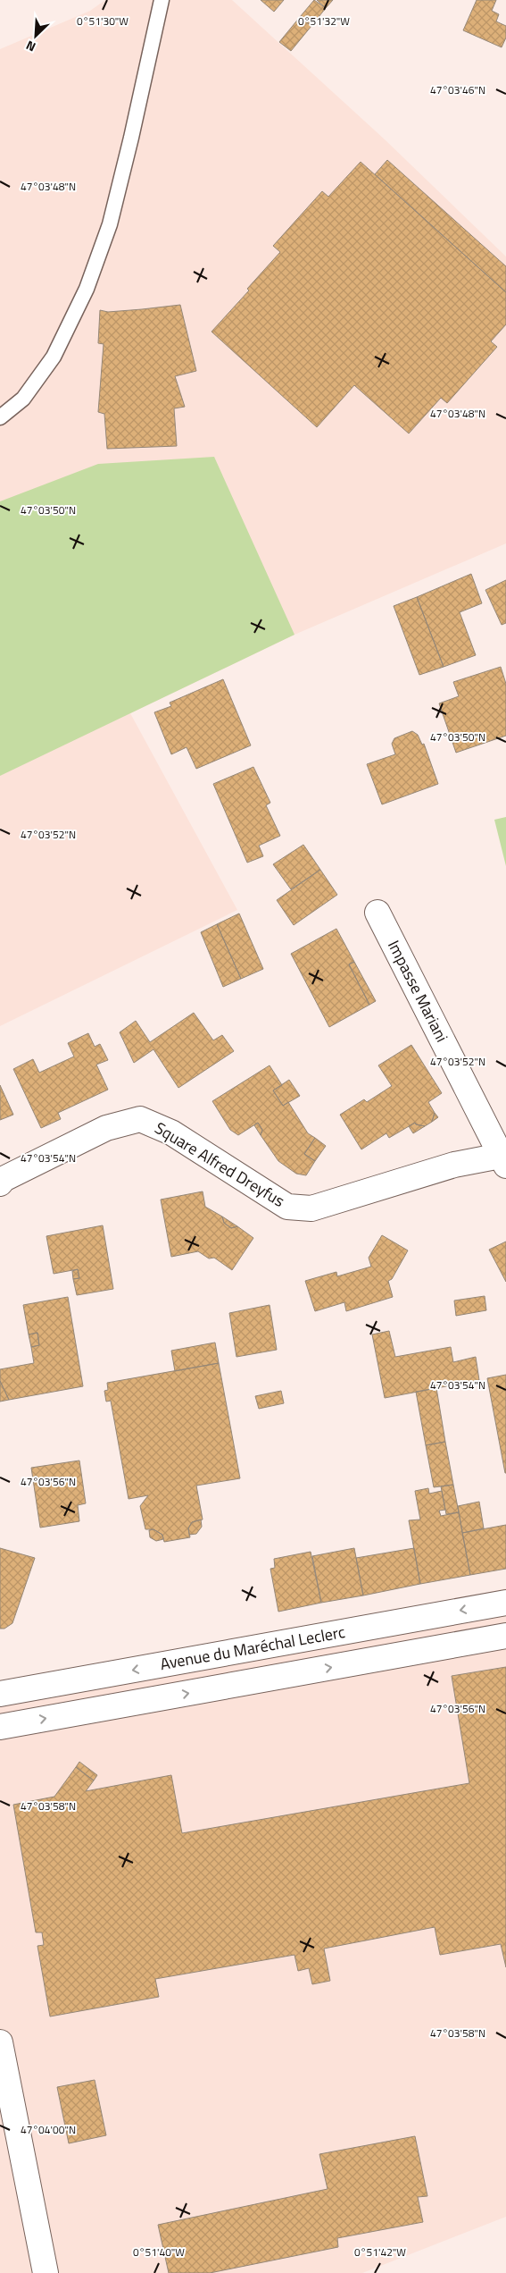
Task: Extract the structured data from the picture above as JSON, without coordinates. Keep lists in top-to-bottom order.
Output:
{
  "streets": {
    "street": ["Impasse Mariani", "Square Alfred Dreyfus", "Avenue du Maréchal Leclerc"]
  },
  "crossings": [
    ["Impasse Mariani", "Square Alfred Dreyfus"]
  ],
  "north": "bottom left",
  "coordinates": [
    "0°51'30\"W",
    "0°51'32\"W",
    "47°03'46\"N",
    "47°03'48\"N",
    "47°03'50\"N",
    "47°03'52\"N",
    "47°03'54\"N",
    "47°03'56\"N",
    "47°03'58\"N",
    "47°04'00\"N",
    "0°51'40\"W",
    "0°51'42\"W"
  ]
}
